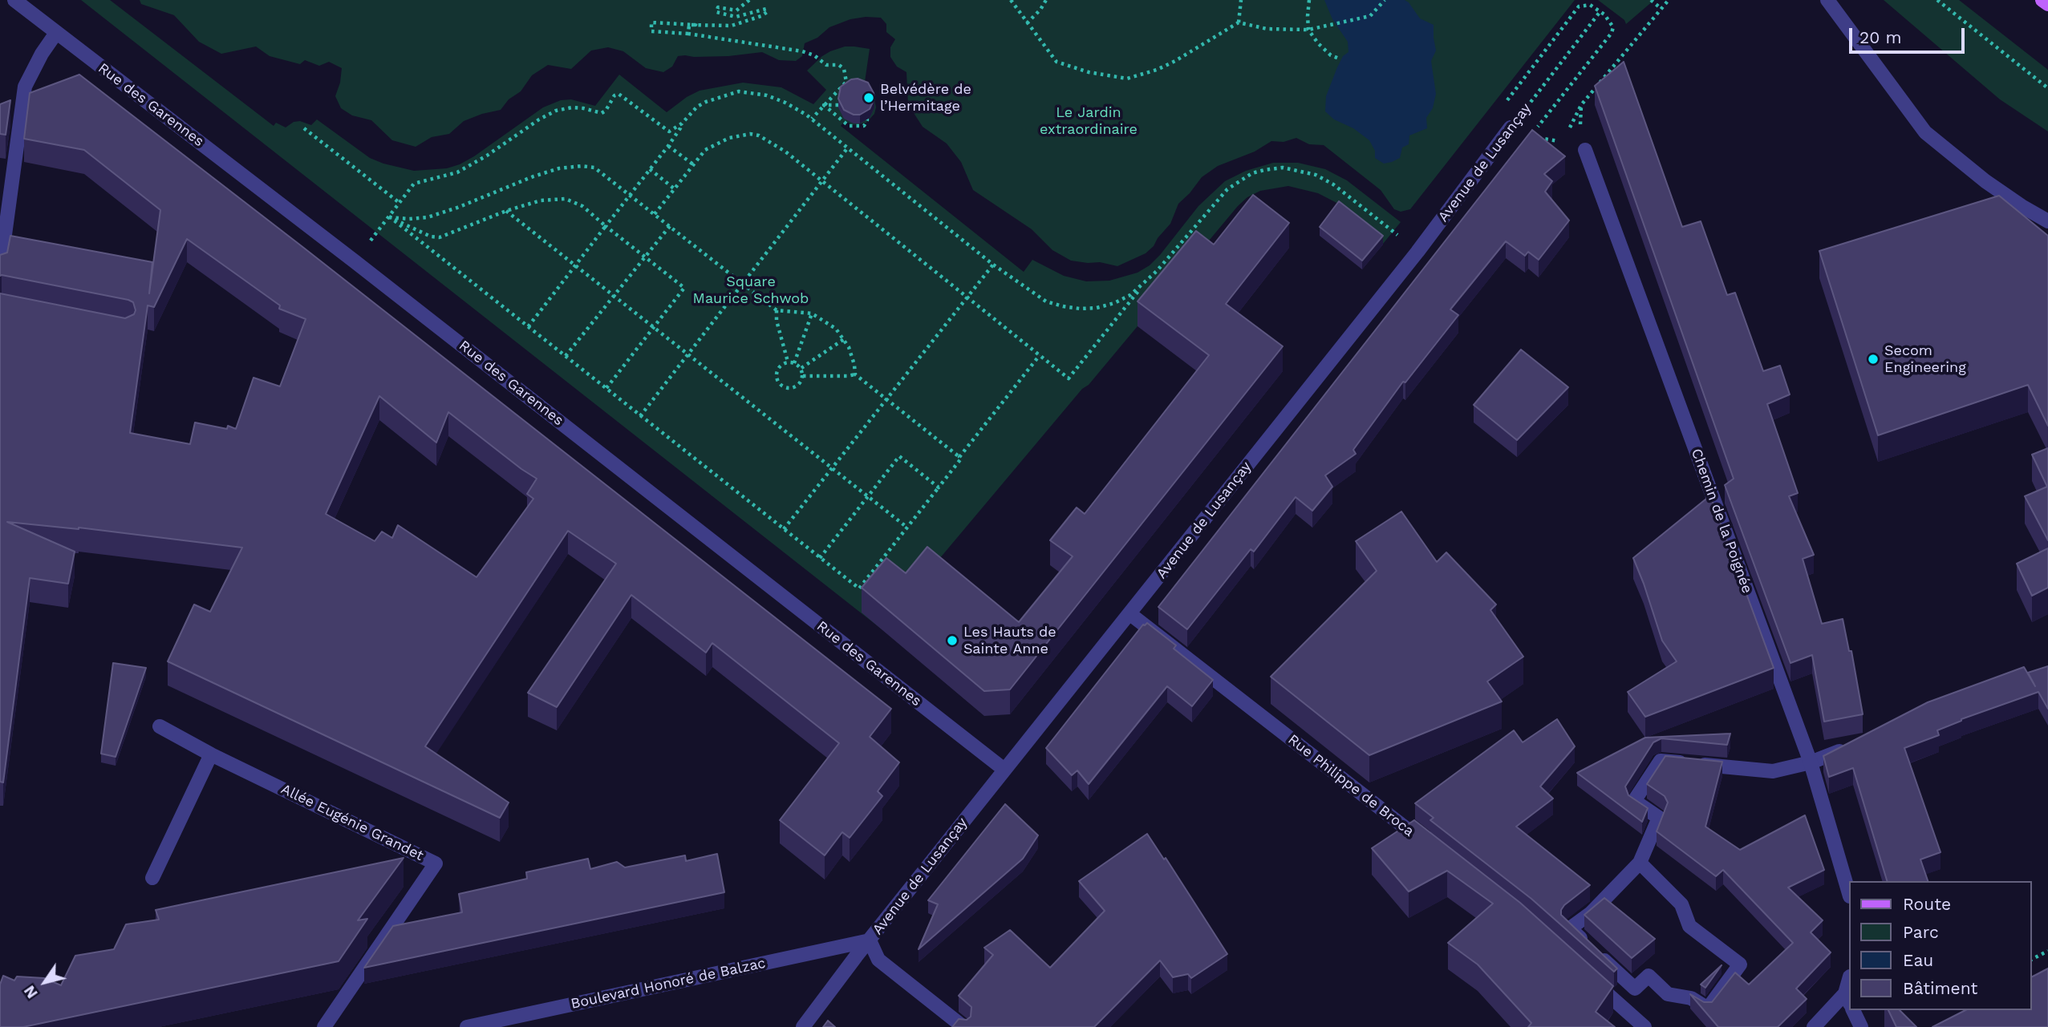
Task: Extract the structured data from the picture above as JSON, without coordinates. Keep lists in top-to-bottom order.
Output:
{
  "streets": {
    "street": [
      "Rue des Garennes",
      "Avenue de Lusançay",
      "Chemin de la Poignée",
      "Rue Philippe de Broca",
      "Allée Eugénie Grandet",
      "Boulevard Honoré de Balzac"
    ]
  },
  "crossings": [
    ["Rue des Garennes", "Avenue de Lusançay"],
    ["Avenue de Lusançay", "Rue Philippe de Broca"],
    ["Avenue de Lusançay", "Boulevard Honoré de Balzac"]
  ],
  "parks": ["Le Jardin extraordinaire", "Square Maurice Schwob"],
  "places": ["Belvédère de l’Hermitage", "Secom Engineering", "Les Hauts de Sainte Anne"],
  "legend": [
    "Route",
    "Parc",
    "Eau",
    "Bâtiment"
  ],
  "scale_bar": "20 m",
  "north": "bottom left"
}
